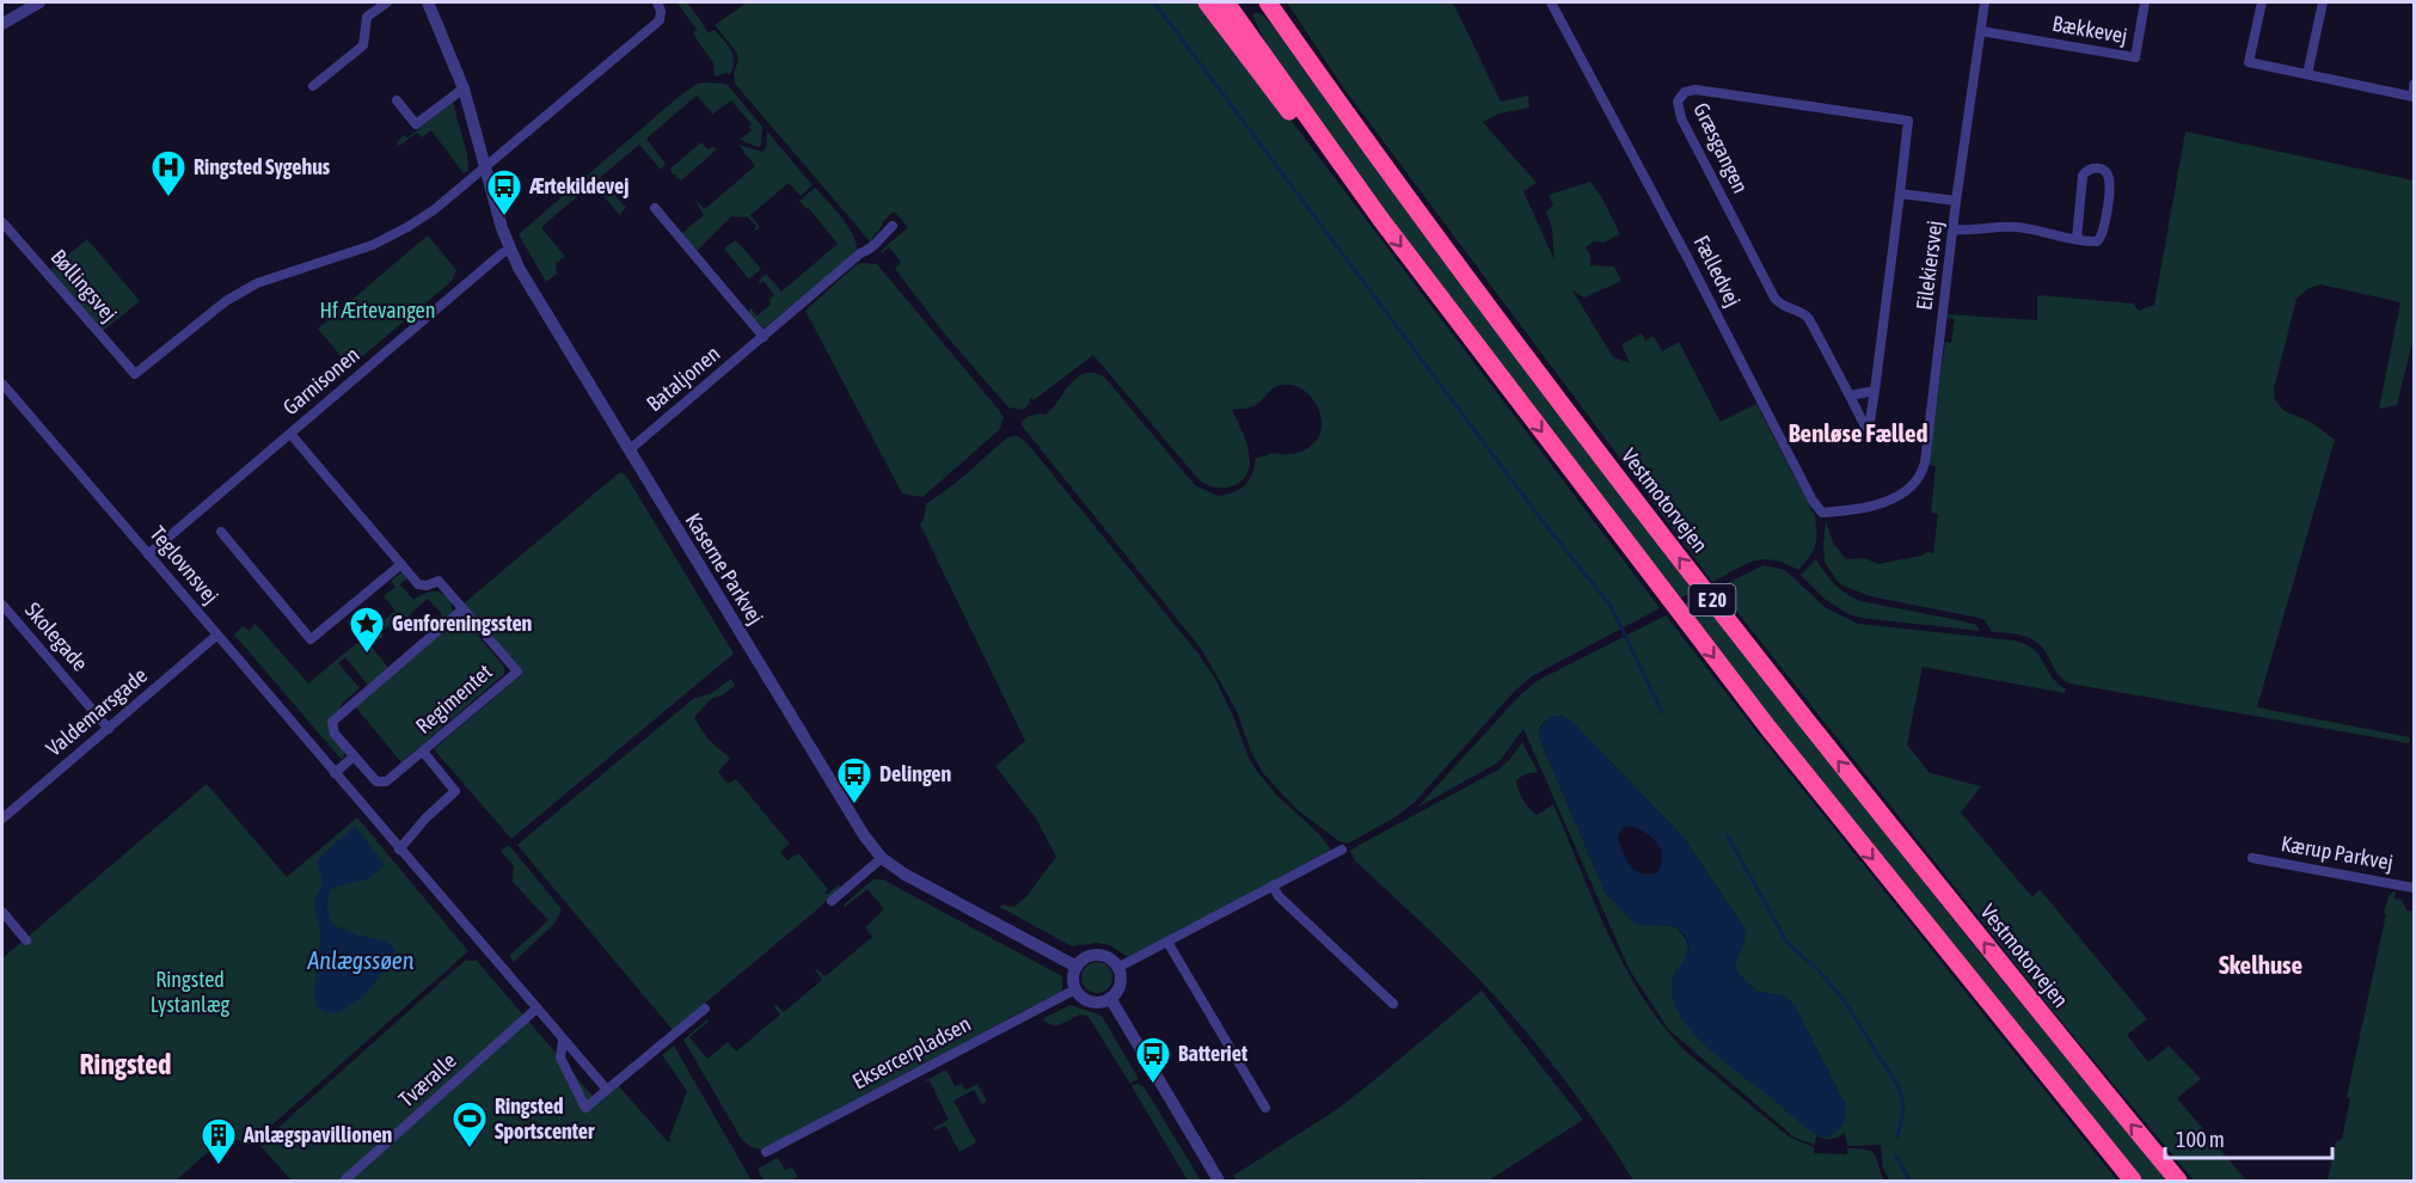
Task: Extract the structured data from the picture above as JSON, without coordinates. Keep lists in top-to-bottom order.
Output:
{
  "streets": {
    "highway": ["Vestmotorvejen", "E 20"],
    "street": [
      "Bækkevej",
      "Græsgangen",
      "Eilekiersvej",
      "Fælledvej",
      "Bøllingsvej",
      "Bataljonen",
      "Garnisonen",
      "Teglovnsvej",
      "Kaserne Parkvej",
      "Skolegade",
      "Regimentet",
      "Valdemarsgade",
      "Kærup Parkvej",
      "Eksercerpladsen",
      "Tværalle"
    ]
  },
  "crossings": [
    ["Bækkevej", "Eilekiersvej"],
    ["Eilekiersvej", "Fælledvej"],
    ["Bøllingsvej", "Kaserne Parkvej"],
    ["Bataljonen", "Kaserne Parkvej"],
    ["Garnisonen", "Teglovnsvej"],
    ["Garnisonen", "Kaserne Parkvej"],
    ["Garnisonen", "Regimentet"],
    ["Teglovnsvej", "Valdemarsgade"],
    ["Teglovnsvej", "Tværalle"],
    ["Kaserne Parkvej", "Eksercerpladsen"],
    ["Skolegade", "Valdemarsgade"]
  ],
  "districts": ["Benløse Fælled", "Skelhuse", "Ringsted"],
  "water": ["Anlægssøen"],
  "parks": ["Hf Ærtevangen", "Ringsted Lystanlæg"],
  "places": {
    "hospital": ["Ringsted Sygehus"],
    "bus stop": ["Ærtekildevej", "Delingen", "Batteriet"],
    "place": ["Genforeningssten"],
    "sports": ["Ringsted Sportscenter"],
    "building": ["Anlægspavillionen"]
  },
  "scale_bar": "100 m"
}
